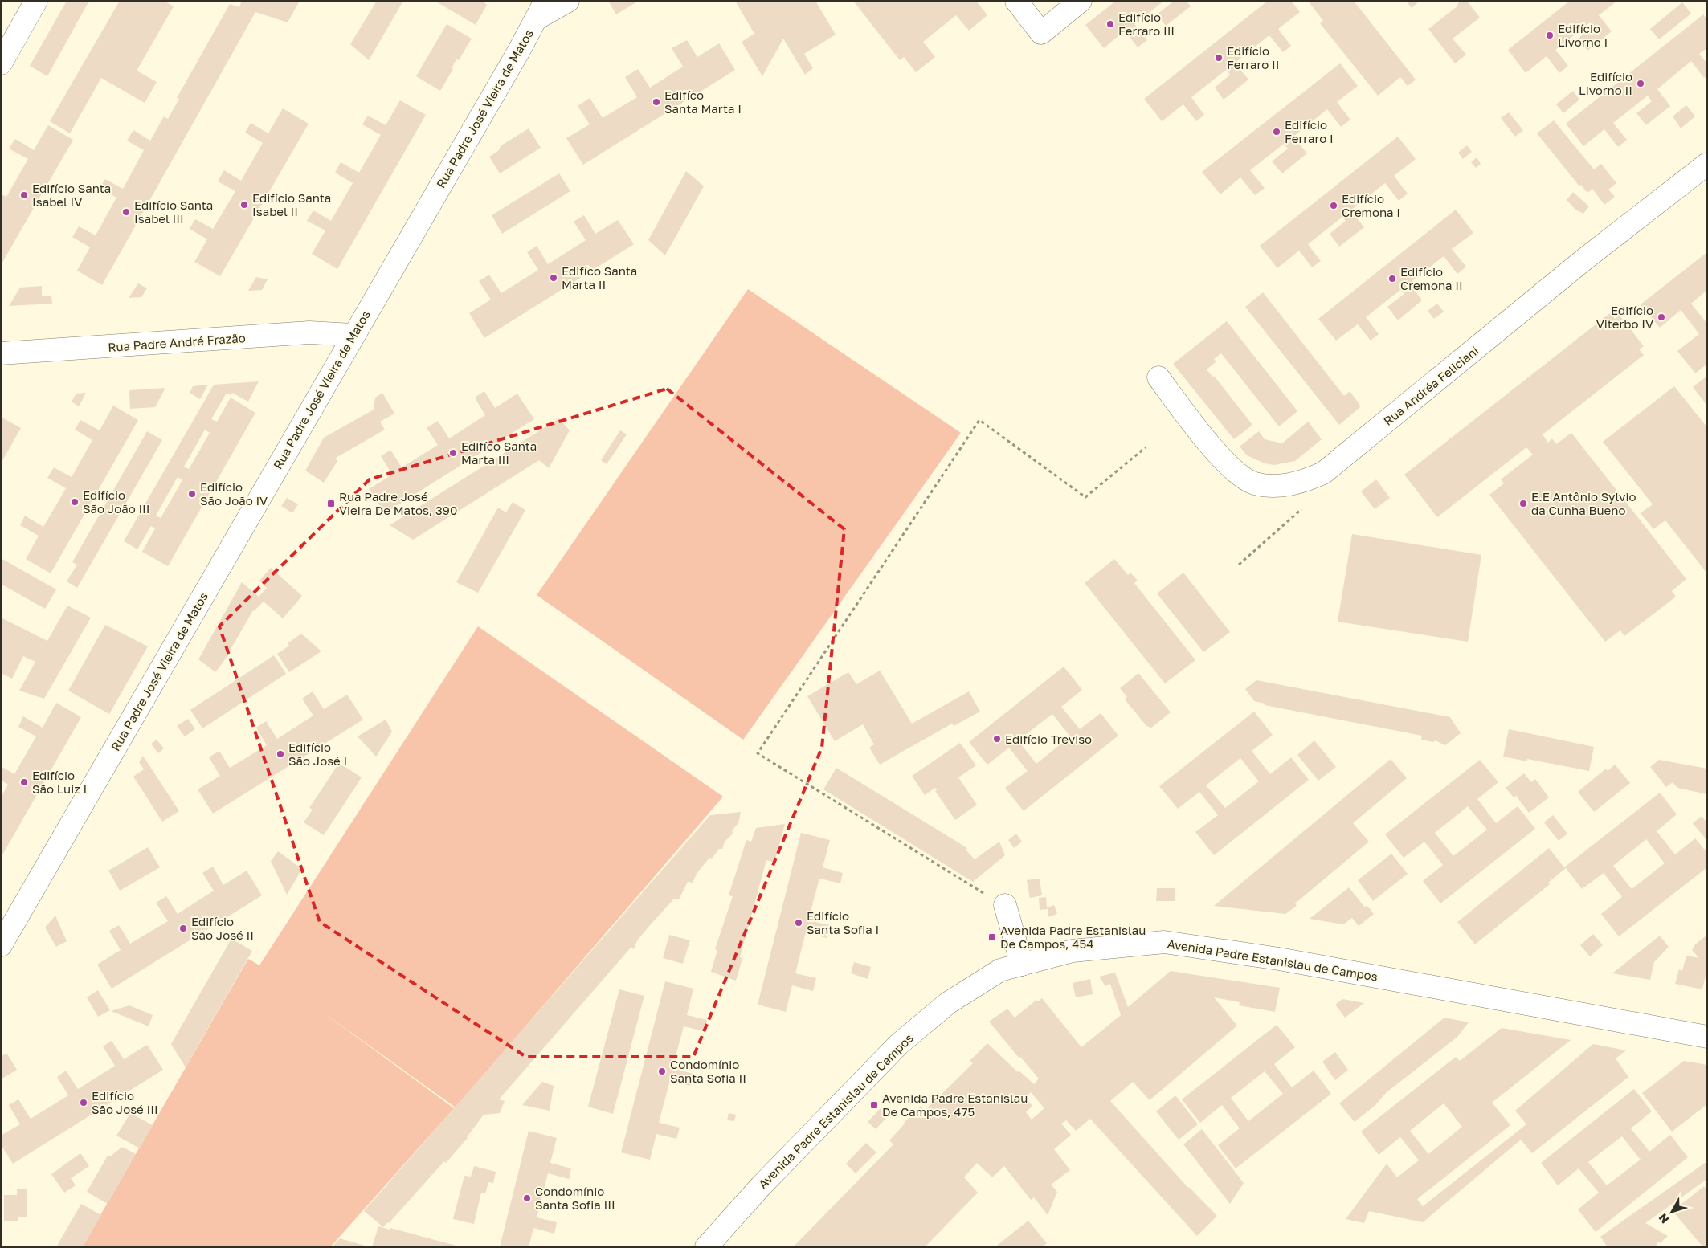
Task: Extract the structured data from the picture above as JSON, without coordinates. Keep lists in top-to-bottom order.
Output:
{
  "streets": {
    "street": [
      "Rua Padre José Vieira de Matos",
      "Rua Padre André Frazão",
      "Rua Andréa Feliciani",
      "Avenida Padre Estanislau de Campos"
    ]
  },
  "crossings": [
    ["Rua Padre José Vieira de Matos", "Rua Padre André Frazão"]
  ],
  "places": {
    "other": [
      "Edifício Ferraro III",
      "Edifício Livorno I",
      "Edifício Ferraro II",
      "Edifício Livorno II",
      "Edifíco Santa Marta I",
      "Edifício Ferraro I",
      "Edifício Santa Isabel IV",
      "Edifício Santa Isabel II",
      "Edifício Cremona I",
      "Edifício Santa Isabel III",
      "Edifíco Santa Marta II",
      "Edifício Cremona II",
      "Edifício Viterbo IV",
      "Edifíco Santa Marta III",
      "Edifício São João IV",
      "Edifício São João III",
      "E.E Antônio Sylvio da Cunha Bueno",
      "Edifício Treviso",
      "Edifício São José I",
      "Edifício São Luiz I",
      "Edifício Santa Sofia I",
      "Edifício São José II",
      "Condomínio Santa Sofia II",
      "Edifício São José III",
      "Condomínio Santa Sofia III"
    ],
    "transit": ["Rua Padre José Vieira De Matos, 390", "Avenida Padre Estanislau De Campos, 454", "Avenida Padre Estanislau De Campos, 475"]
  },
  "north": "bottom left"
}
